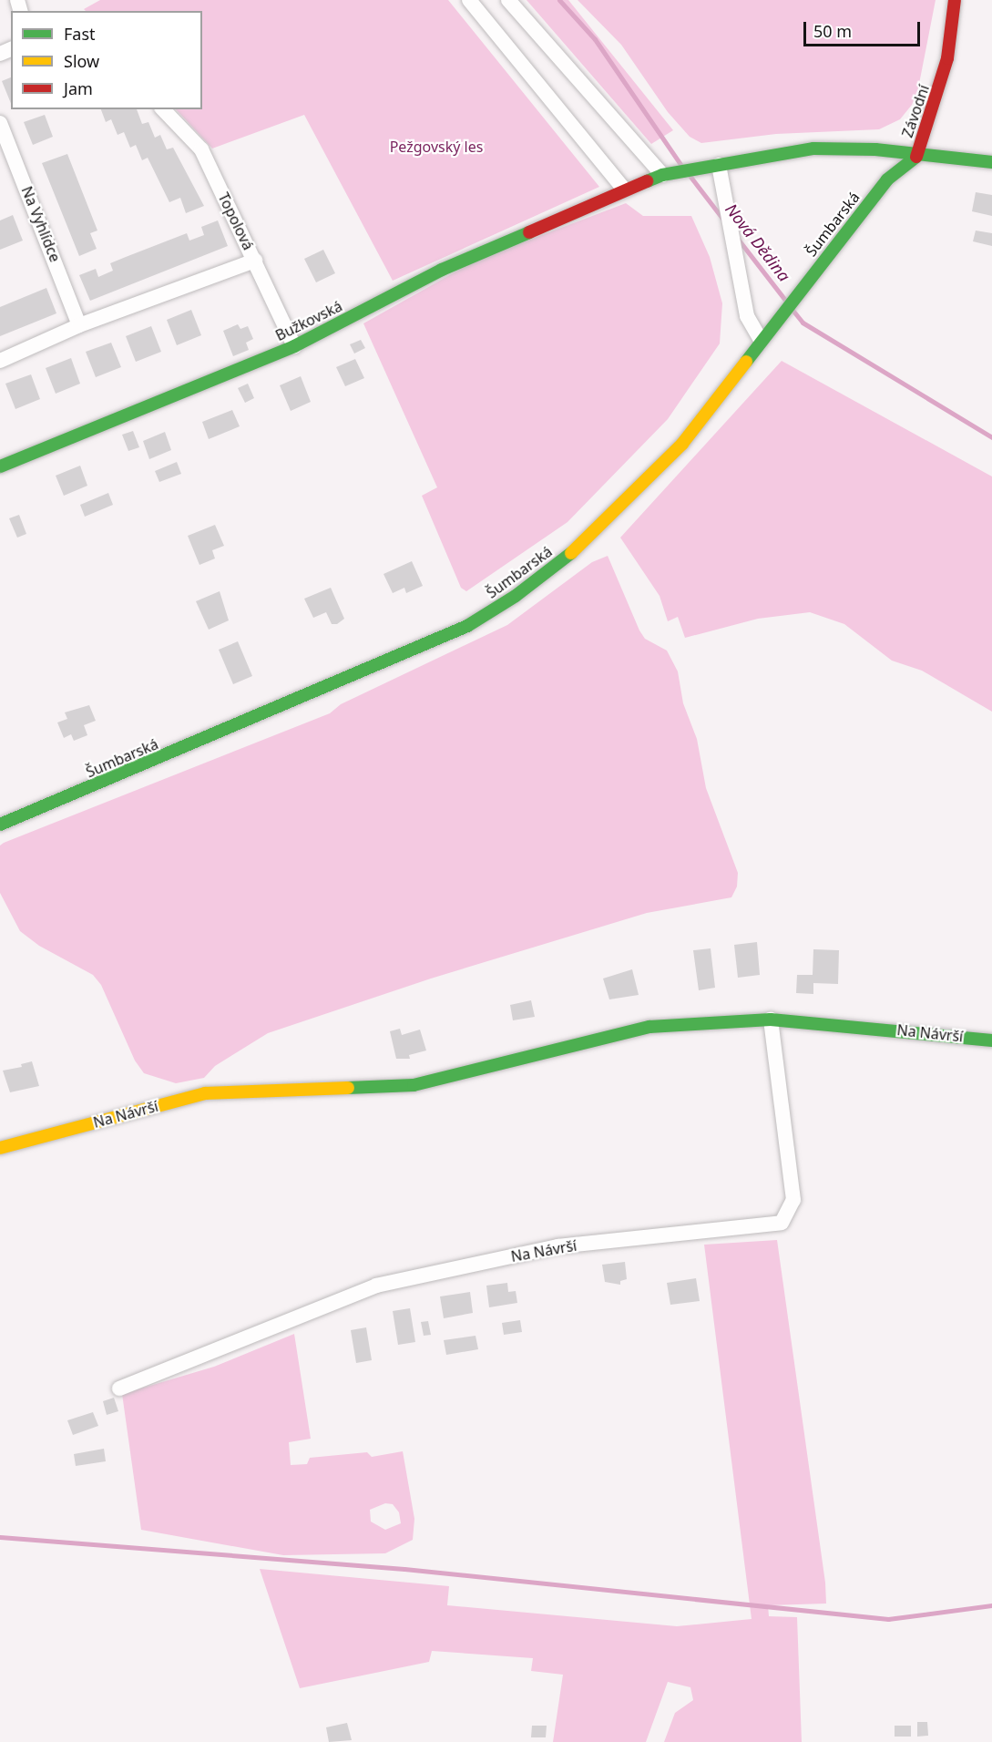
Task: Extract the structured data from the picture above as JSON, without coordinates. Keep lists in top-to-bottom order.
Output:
{
  "streets": {
    "street": [
      "Závodní",
      "Topolová",
      "Na Vyhlídce",
      "Šumbarská",
      "Bužkovská",
      "Na Návrší"
    ]
  },
  "crossings": [
    ["Závodní", "Šumbarská"],
    ["Závodní", "Bužkovská"],
    ["Topolová", "Bužkovská"],
    ["Šumbarská", "Bužkovská"]
  ],
  "water": ["Nová Dědina"],
  "parks": ["Pežgovský les"],
  "legend": ["Fast", "Slow", "Jam"],
  "scale_bar": "50 m"
}
